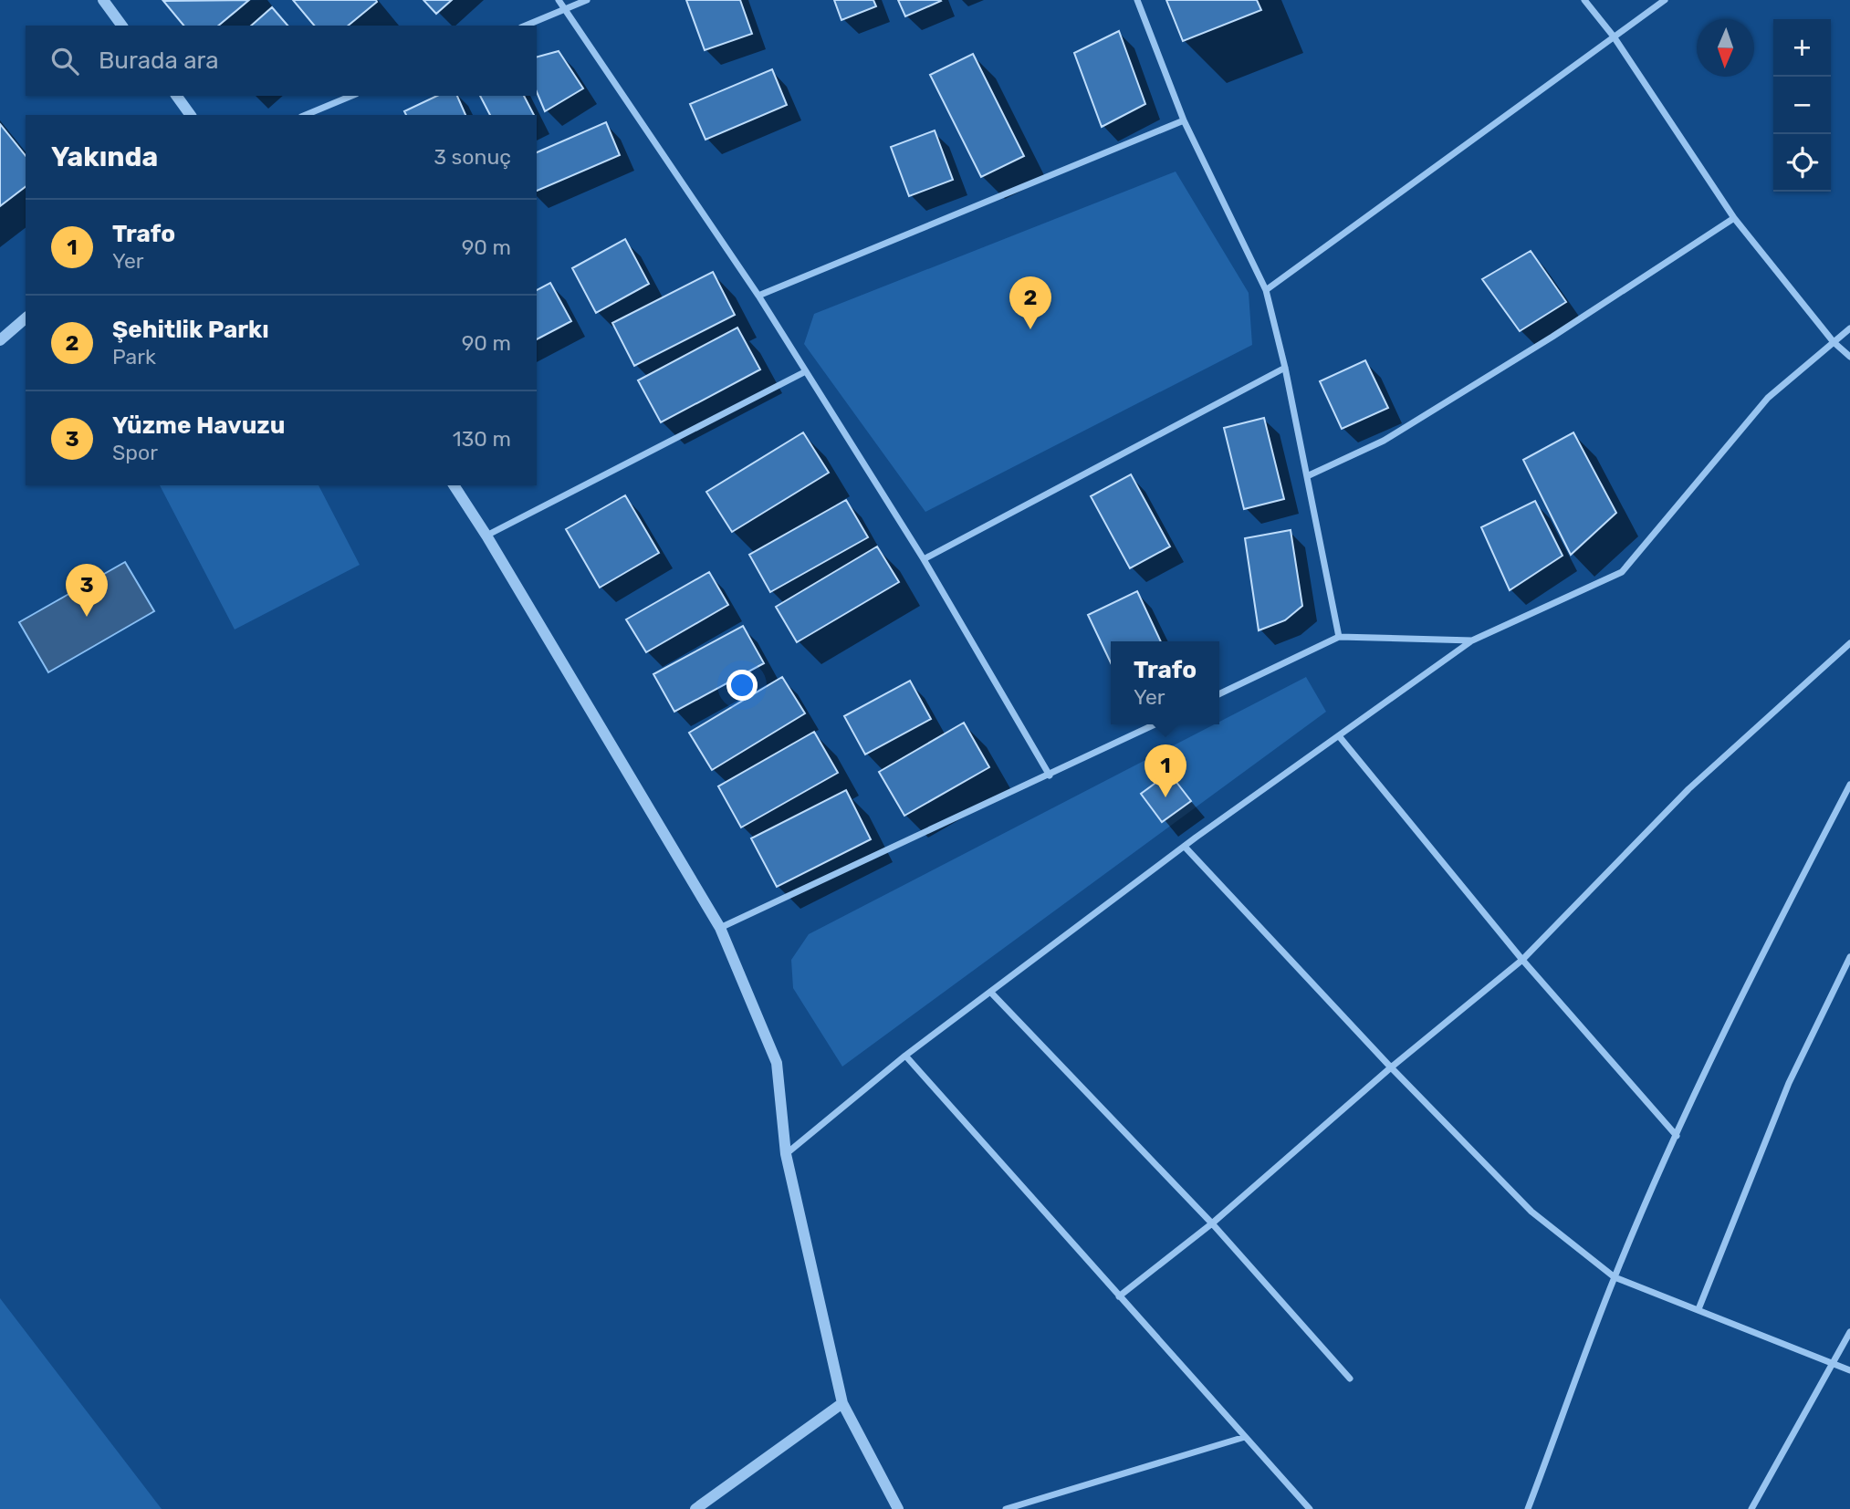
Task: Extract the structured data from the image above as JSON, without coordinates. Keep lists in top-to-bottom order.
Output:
{
  "north": "bottom",
  "page": {
    "map_buttons": ["+", "−"],
    "search": "Burada ara",
    "heading": ["Yakında", "3 sonuç"],
    "list": [
      {
        "mark": "1",
        "name": "Trafo",
        "note": "Yer",
        "value": "90 m"
      },
      {
        "mark": "2",
        "name": "Şehitlik Parkı",
        "note": "Park",
        "value": "90 m"
      },
      {
        "mark": "3",
        "name": "Yüzme Havuzu",
        "note": "Spor",
        "value": "130 m"
      }
    ],
    "pins": ["2", "3", "1"],
    "popup": ["Trafo", "Yer"]
  }
}
